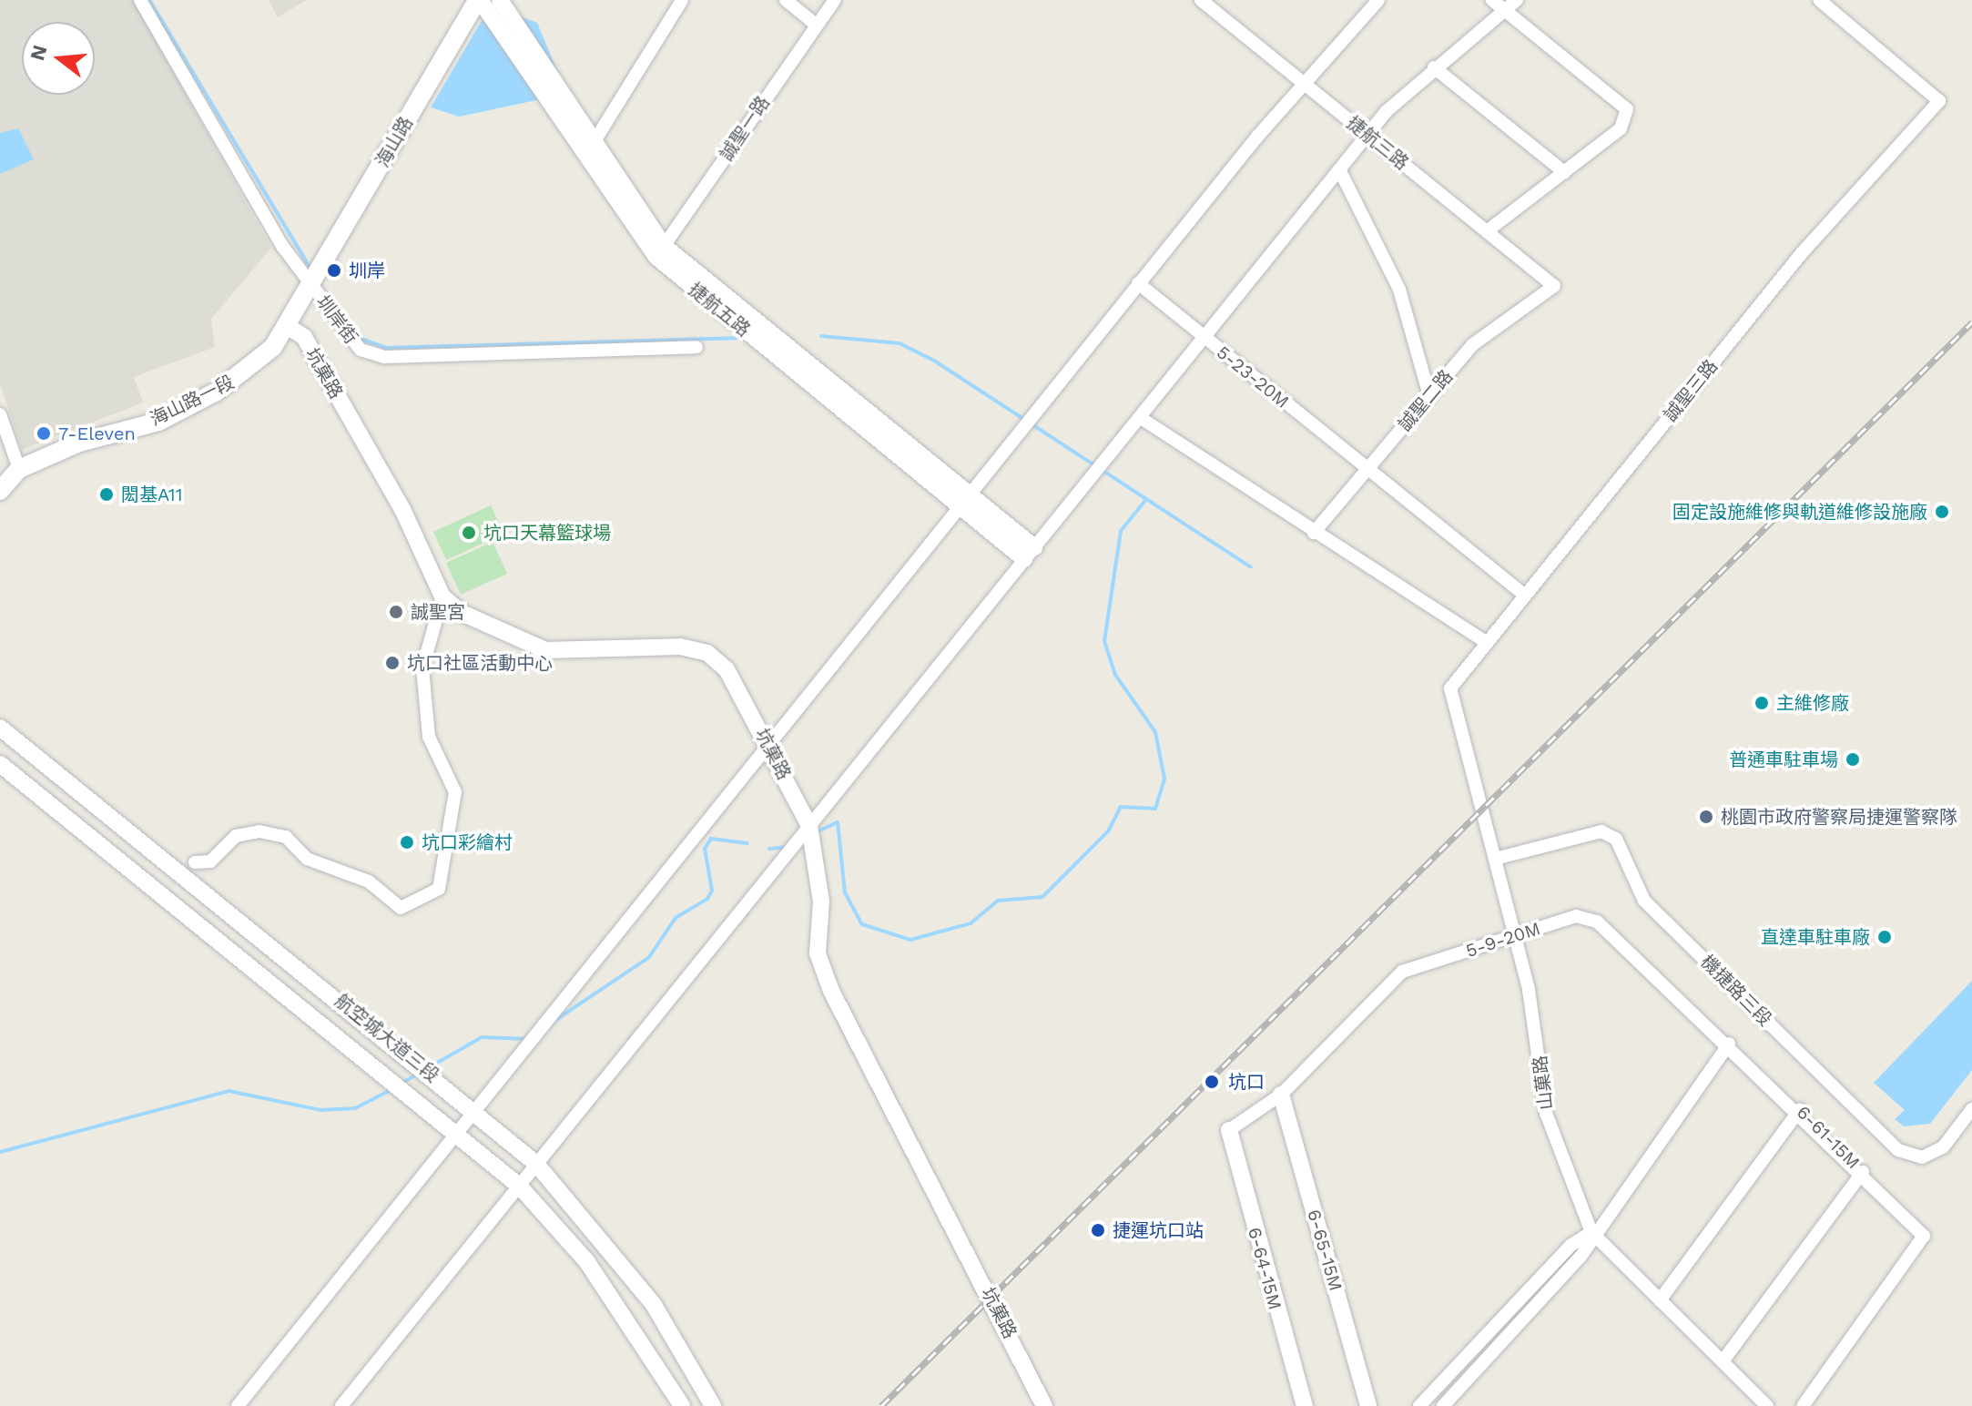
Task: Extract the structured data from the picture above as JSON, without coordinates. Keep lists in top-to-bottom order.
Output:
{
  "streets": {
    "main road": ["海山路", "海山路一段"],
    "street": [
      "誠聖一路",
      "捷航三路",
      "捷航五路",
      "圳岸街",
      "坑菓路",
      "5-23-20M",
      "誠聖三路",
      "誠聖二路",
      "5-9-20M",
      "機捷路三段",
      "航空城大道三段",
      "山菓路",
      "6-61-15M",
      "6-65-15M",
      "6-64-15M"
    ]
  },
  "crossings": [
    ["誠聖一路", "捷航五路"],
    ["海山路", "捷航五路"],
    ["海山路", "圳岸街"],
    ["海山路", "海山路一段"],
    ["捷航三路", "誠聖二路"],
    ["圳岸街", "海山路一段"],
    ["坑菓路", "海山路一段"],
    ["5-23-20M", "誠聖三路"],
    ["5-23-20M", "誠聖二路"],
    ["誠聖三路", "山菓路"],
    ["5-9-20M", "山菓路"],
    ["5-9-20M", "6-61-15M"],
    ["5-9-20M", "6-65-15M"],
    ["5-9-20M", "6-64-15M"],
    ["機捷路三段", "山菓路"]
  ],
  "places": [
    "圳岸",
    "7-Eleven",
    "閎基A11",
    "固定設施維修與軌道維修設施廠",
    "坑口天幕籃球場",
    "誠聖宮",
    "坑口社區活動中心",
    "主維修廠",
    "普通車駐車場",
    "桃園市政府警察局捷運警察隊",
    "坑口彩繪村",
    "直達車駐車廠",
    "坑口",
    "捷運坑口站"
  ],
  "north": "left"
}
